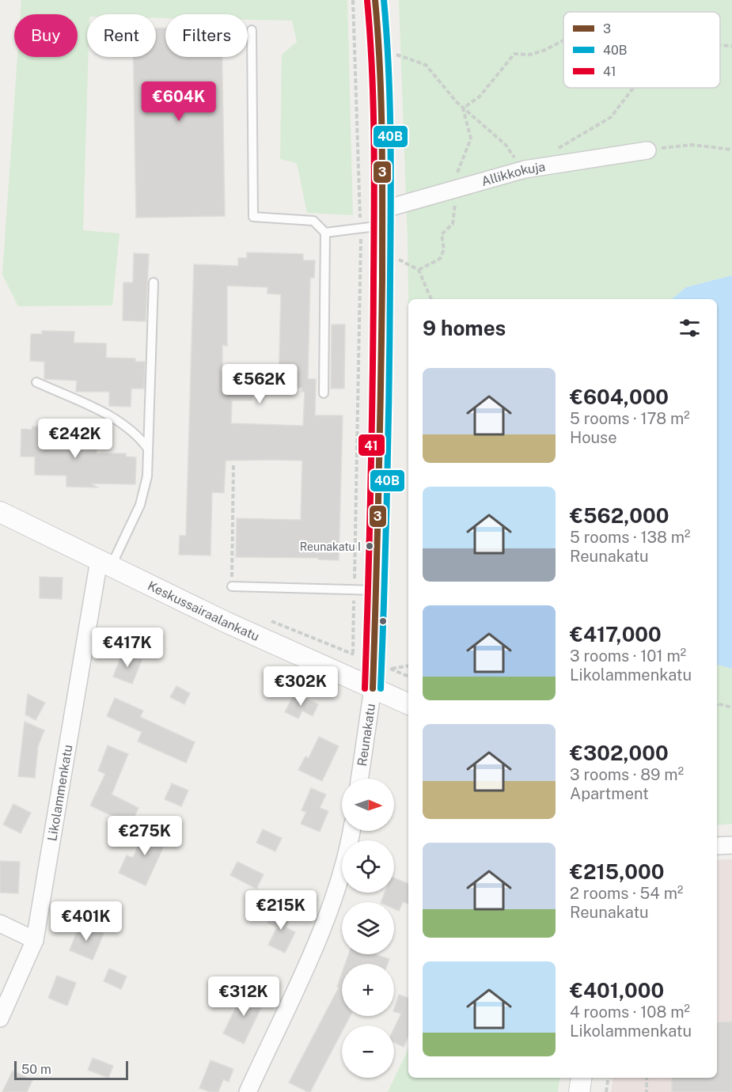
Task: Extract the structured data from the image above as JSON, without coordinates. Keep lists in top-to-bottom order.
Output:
{
  "streets": {
    "street": [
      "Allikkokuja",
      "Keskussairaalankatu",
      "Reunakatu",
      "Likolammenkatu"
    ]
  },
  "crossings": [
    ["Allikkokuja", "Reunakatu"],
    ["Keskussairaalankatu", "Reunakatu"],
    ["Keskussairaalankatu", "Likolammenkatu"]
  ],
  "places": ["Reunakatu I"],
  "lines": ["transit line 3", "transit line 40B", "transit line 41"],
  "legend": ["3", "40B", "41"],
  "scale_bar": "50 m",
  "north": "right",
  "page": {
    "chip": ["Buy", "Rent", "Filters"],
    "price": [
      "€604K",
      "€562K",
      "€242K",
      "€417K",
      "€302K",
      "€275K",
      "€215K",
      "€401K",
      "€312K"
    ],
    "heading": "9 homes",
    "list": [
      {
        "name": "€604,000",
        "note": "5 rooms · 178 m² · House"
      },
      {
        "name": "€562,000",
        "note": "5 rooms · 138 m² · Reunakatu"
      },
      {
        "name": "€417,000",
        "note": "3 rooms · 101 m² · Likolammenkatu"
      },
      {
        "name": "€302,000",
        "note": "3 rooms · 89 m² · Apartment"
      },
      {
        "name": "€215,000",
        "note": "2 rooms · 54 m² · Reunakatu"
      },
      {
        "name": "€401,000",
        "note": "4 rooms · 108 m² · Likolammenkatu"
      }
    ],
    "map_buttons": ["+", "−"],
    "scale": "50 m"
  }
}
